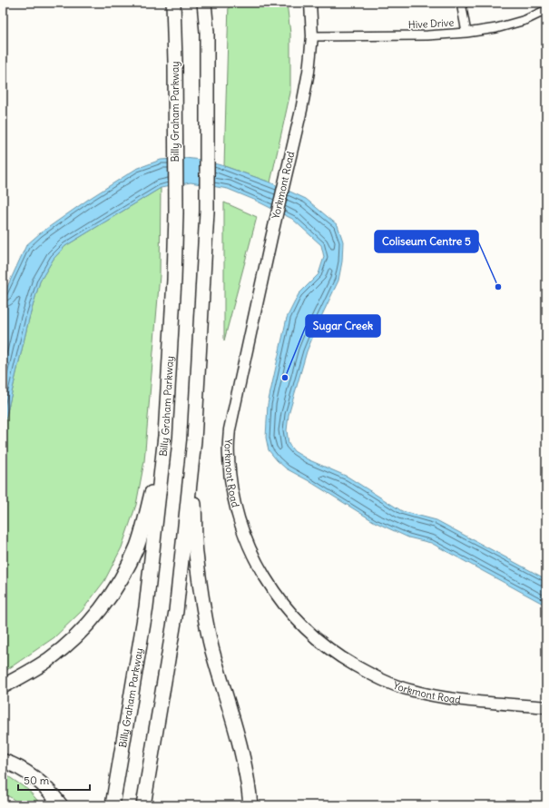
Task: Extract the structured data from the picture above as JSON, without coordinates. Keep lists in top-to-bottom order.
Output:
{
  "streets": {
    "highway": ["Billy Graham Parkway"],
    "street": ["Hive Drive", "Yorkmont Road"]
  },
  "crossings": [
    ["Hive Drive", "Yorkmont Road"]
  ],
  "places": ["Coliseum Centre 5", "Sugar Creek"],
  "scale_bar": "50 m"
}
